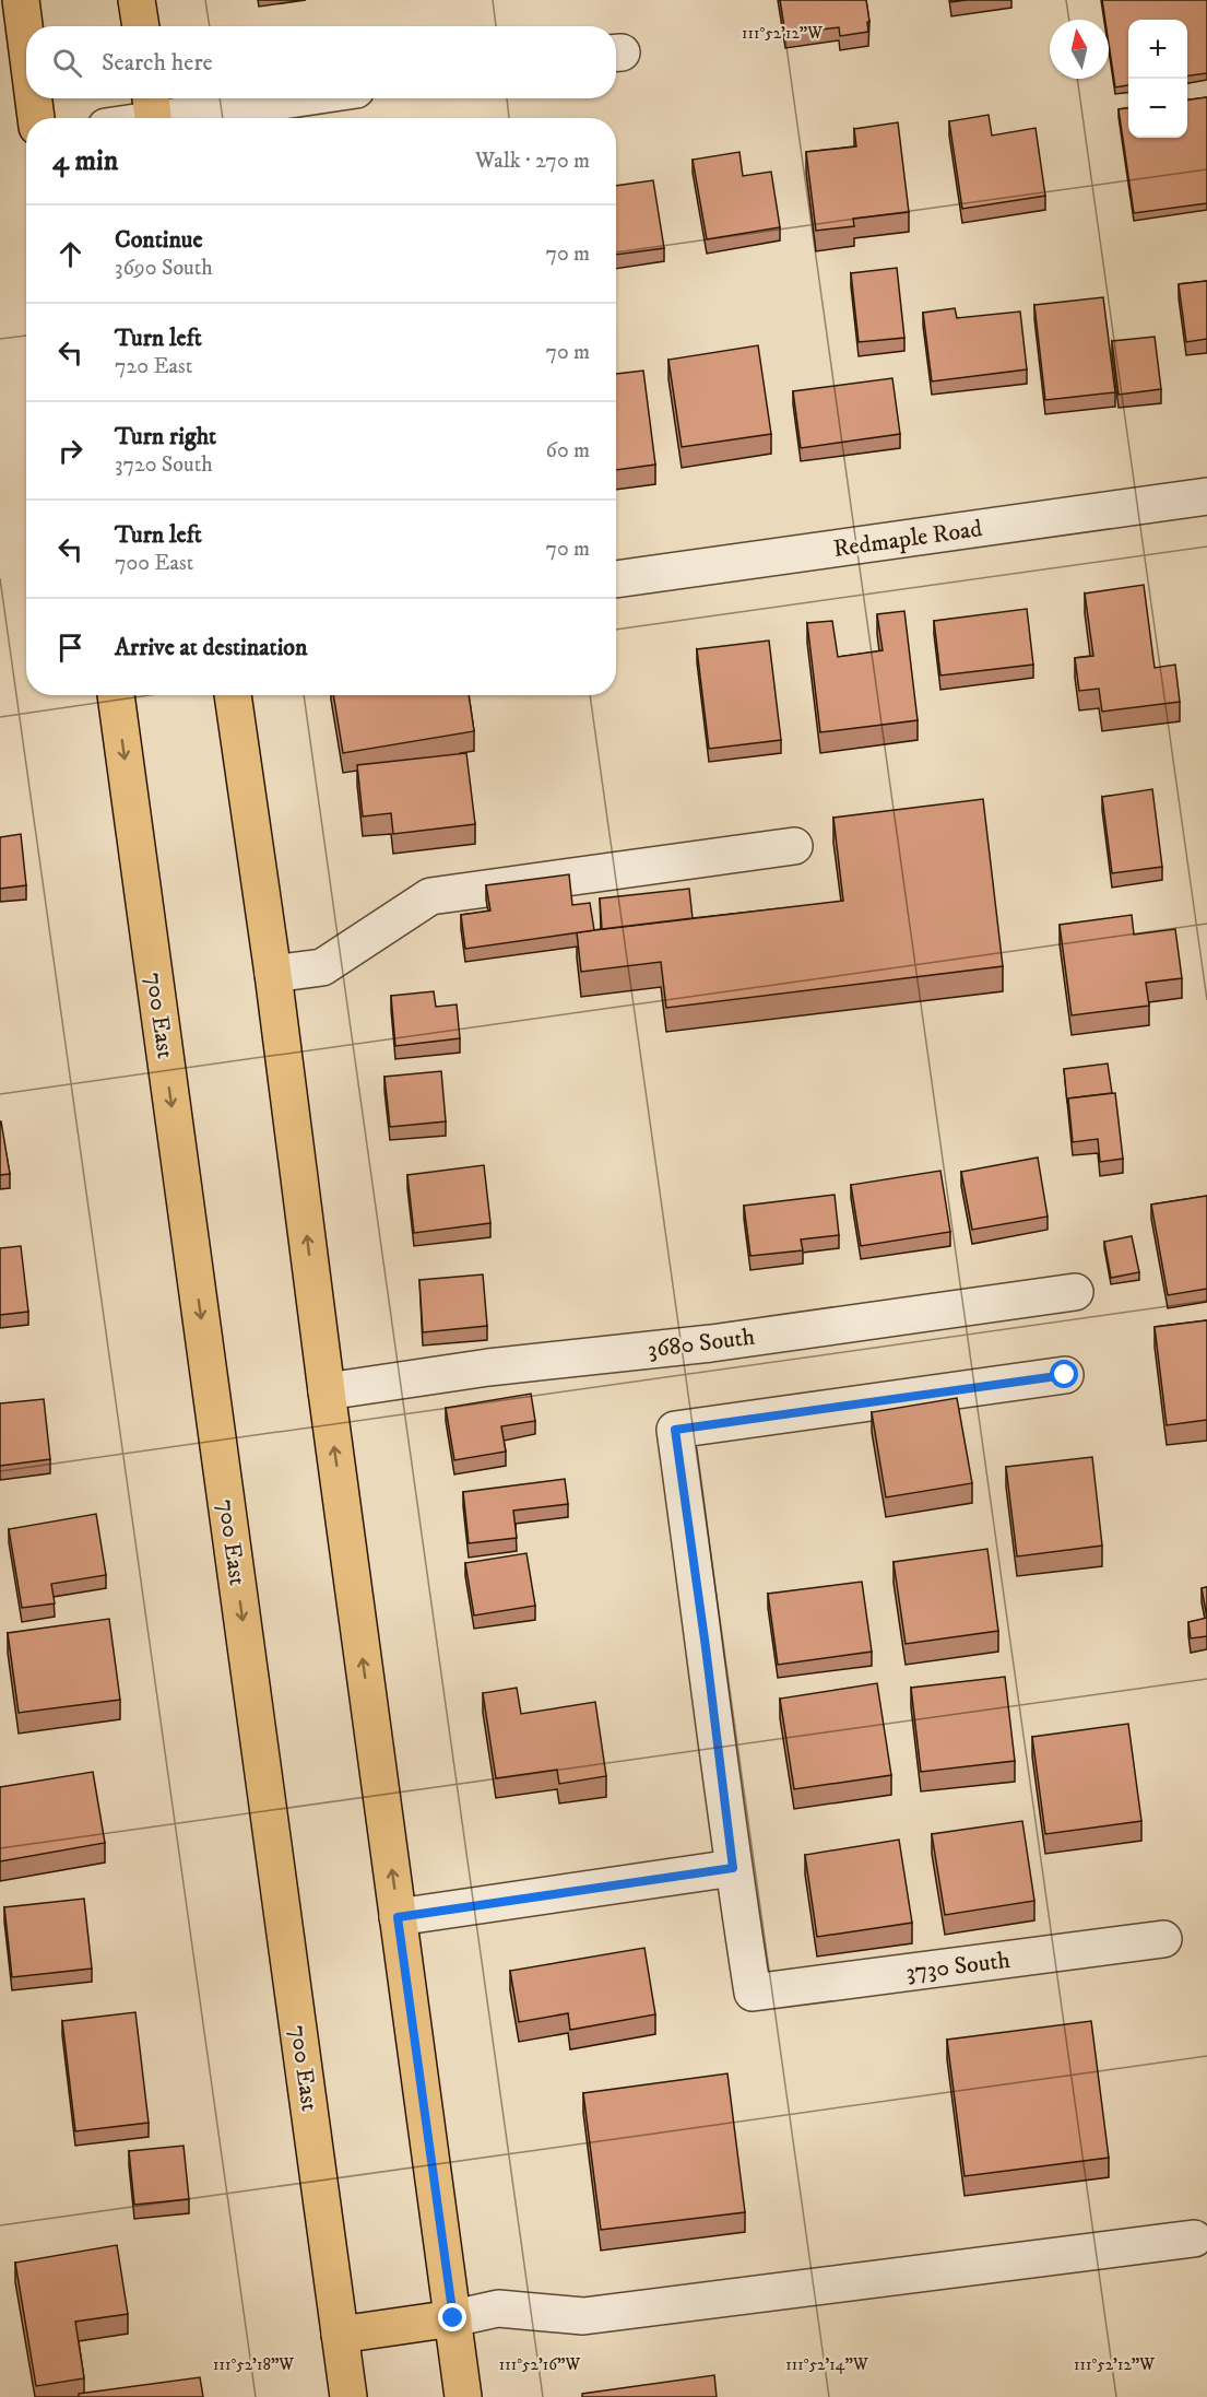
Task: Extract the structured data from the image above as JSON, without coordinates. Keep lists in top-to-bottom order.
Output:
{
  "streets": {
    "main road": ["700 East"],
    "street": ["Redmaple Road", "3680 South", "3730 South"]
  },
  "north": "top",
  "page": {
    "map_buttons": ["+", "−"],
    "search": "Search here",
    "heading": ["4 min", "Walk · 270 m"],
    "list": [
      ["Continue", "3690 South", "70 m"],
      ["Turn left", "720 East", "70 m"],
      ["Turn right", "3720 South", "60 m"],
      ["Turn left", "700 East", "70 m"],
      "Arrive at destination"
    ]
  },
  "coordinates": [
    "111°52'12\"W",
    "111°52'18\"W",
    "111°52'16\"W",
    "111°52'14\"W"
  ]
}
